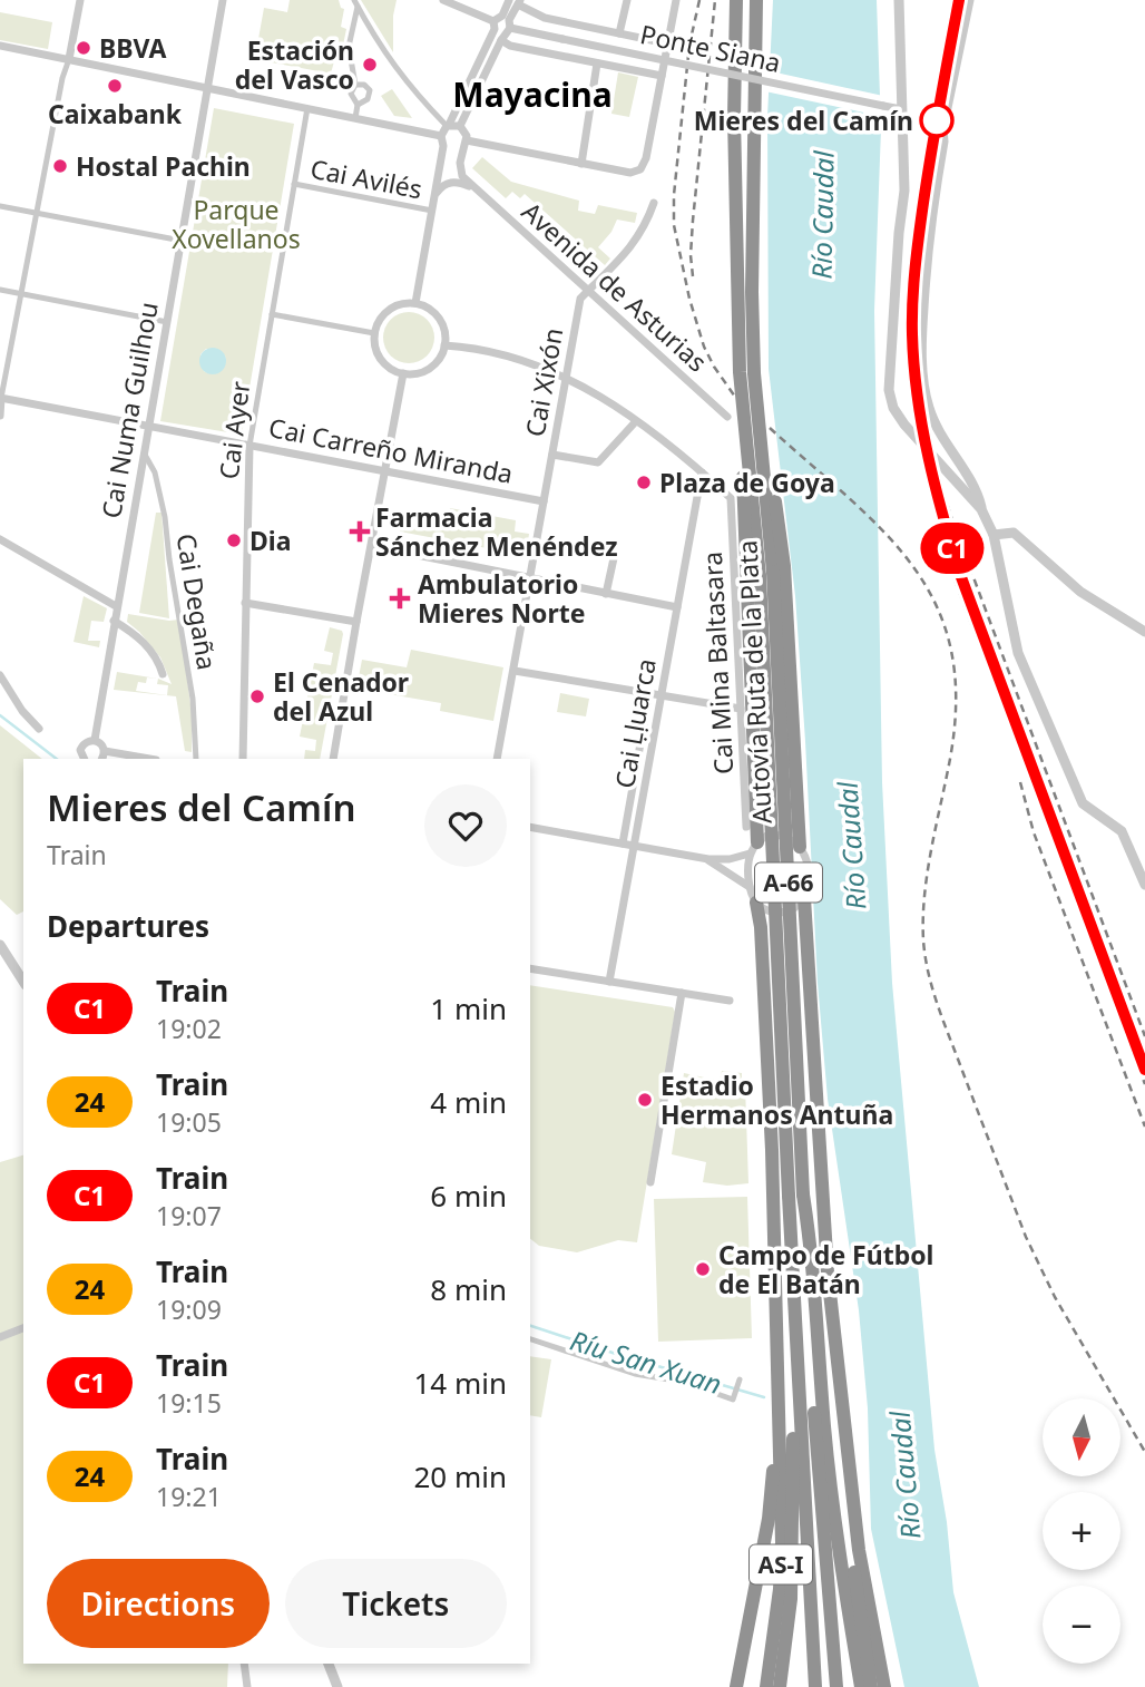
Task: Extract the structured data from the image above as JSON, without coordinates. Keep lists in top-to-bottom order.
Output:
{
  "streets": {
    "highway": ["Autovía Ruta de la Plata", "A-66", "AS-I"],
    "street": [
      "Ponte Siana",
      "Cai Avilés",
      "Avenida de Asturias",
      "Cai Xixón",
      "Cai Numa Guilhou",
      "Cai Ayer",
      "Cai Carreño Miranda",
      "Cai Degaña",
      "Cai Mina Baltasara",
      "Cai Ḷḷuarca"
    ]
  },
  "crossings": [
    ["Cai Avilés", "Cai Ayer"],
    ["Avenida de Asturias", "Cai Xixón"],
    ["Cai Xixón", "Cai Carreño Miranda"],
    ["Cai Numa Guilhou", "Cai Carreño Miranda"],
    ["Cai Numa Guilhou", "Cai Degaña"],
    ["Cai Ayer", "Cai Carreño Miranda"],
    ["Cai Mina Baltasara", "Cai Ḷḷuarca"],
    ["Autovía Ruta de la Plata", "AS-I"]
  ],
  "districts": ["Mayacina"],
  "water": ["Río Caudal", "Ríu San Xuan"],
  "parks": ["Parque Xovellanos"],
  "places": {
    "other": [
      "BBVA",
      "Estación del Vasco",
      "Caixabank",
      "Mieres del Camín",
      "Hostal Pachin",
      "Plaza de Goya",
      "Dia",
      "El Cenador del Azul",
      "Estadio Hermanos Antuña",
      "Campo de Fútbol de El Batán"
    ],
    "health": ["Farmacia Sánchez Menéndez", "Ambulatorio Mieres Norte"]
  },
  "north": "bottom",
  "page": {
    "on_map": "C1",
    "heading": [
      ["Mieres del Camín", "Train"],
      "Departures"
    ],
    "list": [
      {
        "mark": "C1",
        "name": "Train",
        "note": "19:02",
        "value": "1 min"
      },
      {
        "mark": "24",
        "name": "Train",
        "note": "19:05",
        "value": "4 min"
      },
      {
        "mark": "C1",
        "name": "Train",
        "note": "19:07",
        "value": "6 min"
      },
      {
        "mark": "24",
        "name": "Train",
        "note": "19:09",
        "value": "8 min"
      },
      {
        "mark": "C1",
        "name": "Train",
        "note": "19:15",
        "value": "14 min"
      },
      {
        "mark": "24",
        "name": "Train",
        "note": "19:21",
        "value": "20 min"
      }
    ],
    "map_buttons": ["+", "−"],
    "buttons": ["Directions", "Tickets"]
  }
}
